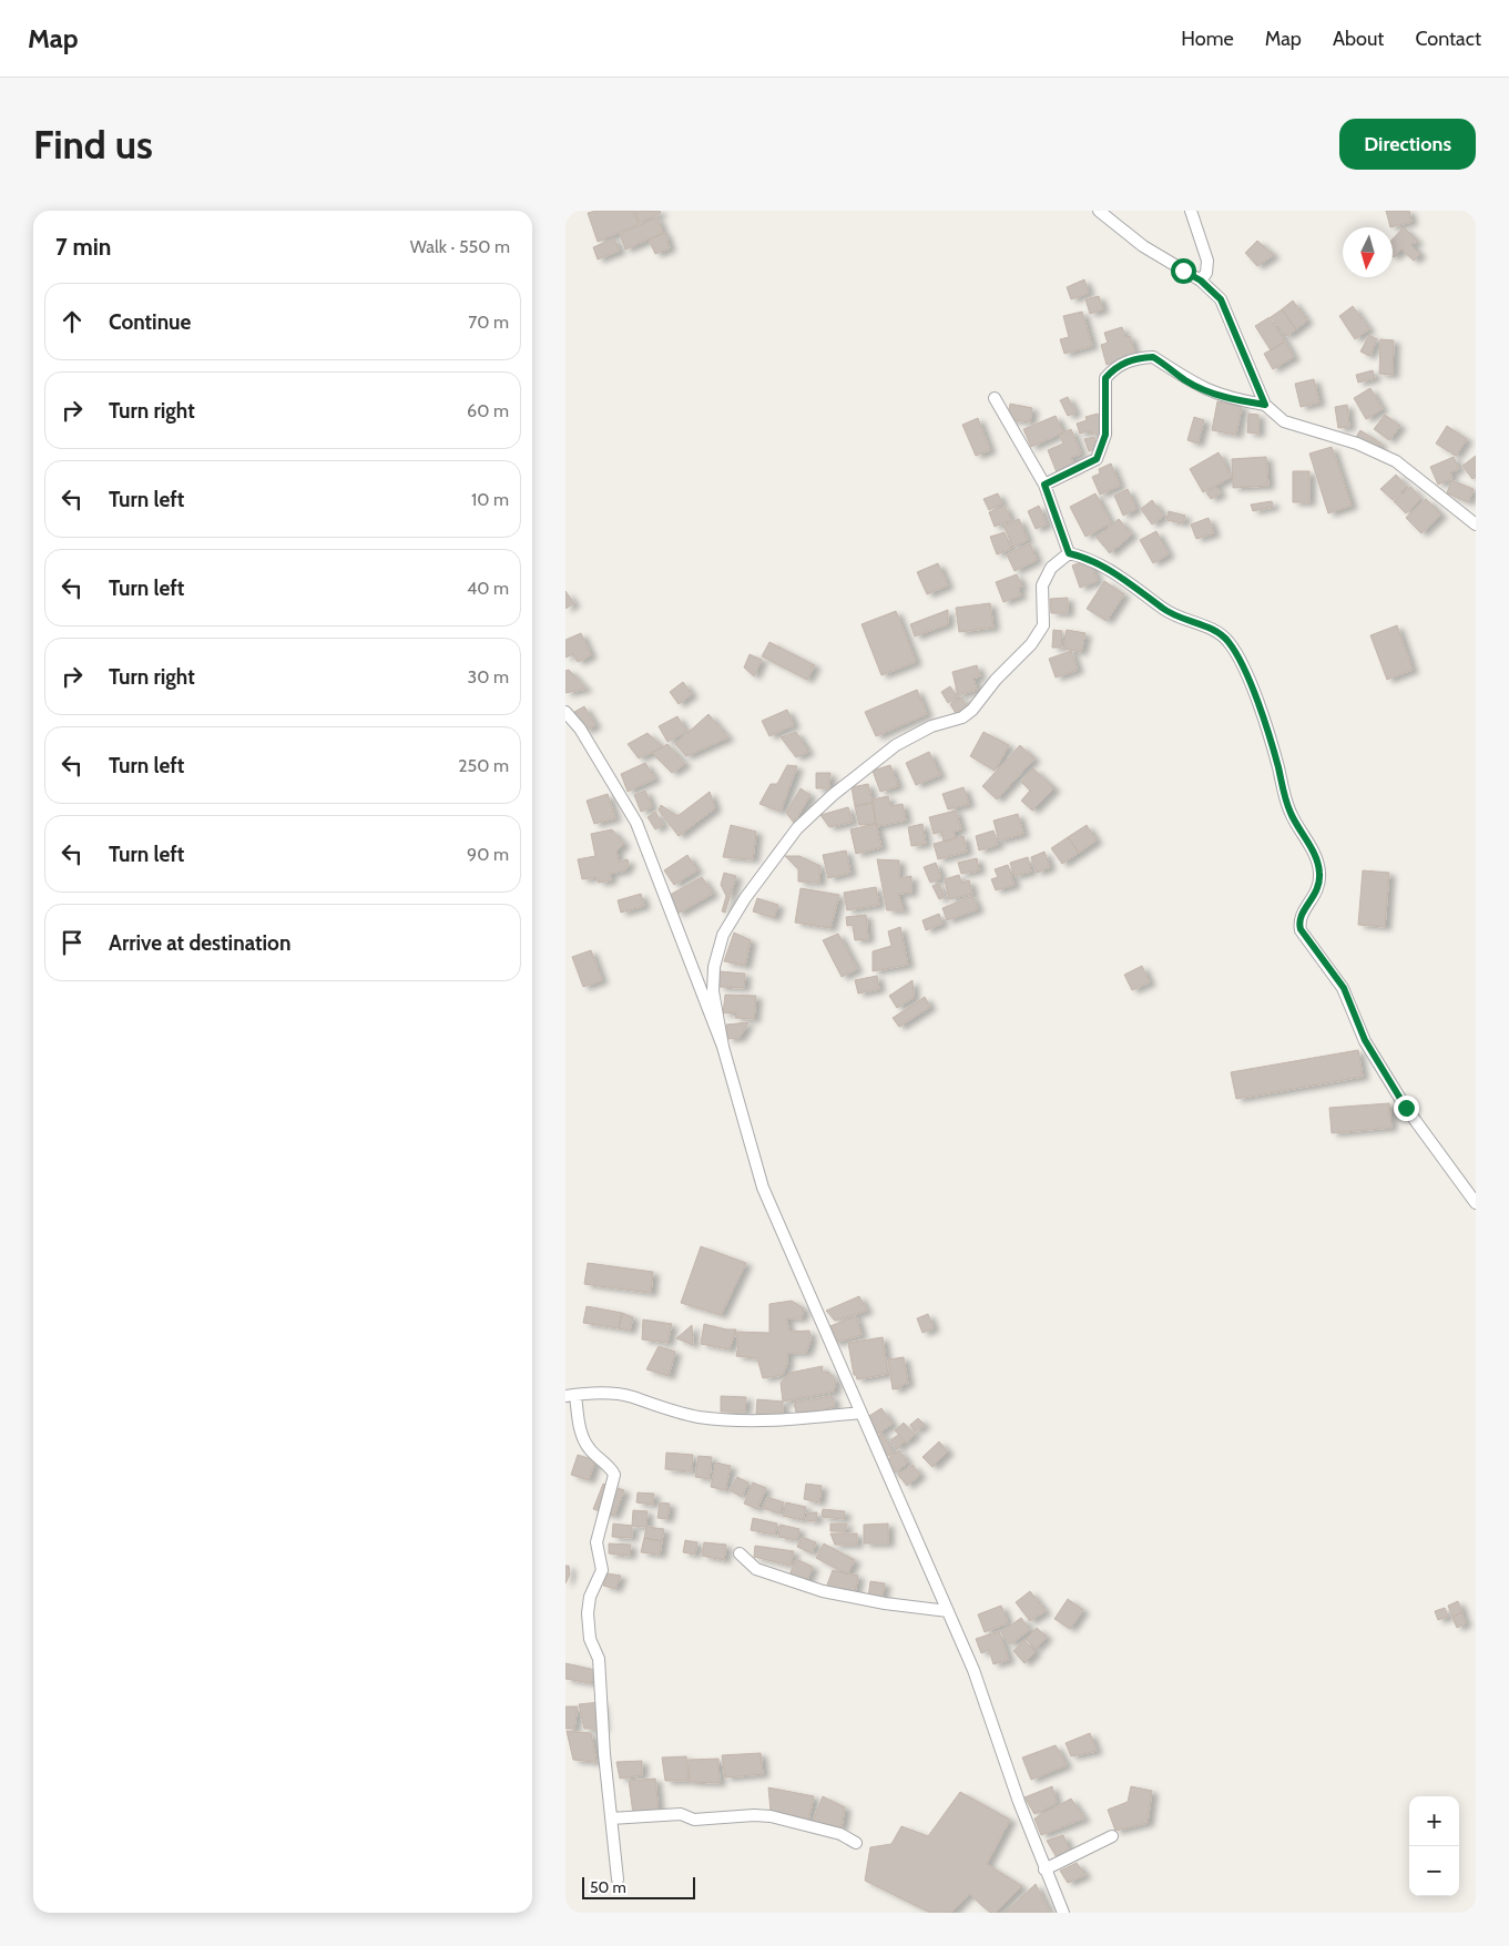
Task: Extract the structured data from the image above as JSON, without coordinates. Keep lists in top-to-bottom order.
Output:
{
  "scale_bar": "50 m",
  "north": "bottom",
  "page": {
    "header": "Map",
    "nav": [
      "Home",
      "Map",
      "About",
      "Contact"
    ],
    "buttons": "Directions",
    "title": "Find us",
    "heading": ["7 min", "Walk · 550 m"],
    "list": [
      ["Continue", "70 m"],
      ["Turn right", "60 m"],
      ["Turn left", "10 m"],
      ["Turn left", "40 m"],
      ["Turn right", "30 m"],
      ["Turn left", "250 m"],
      ["Turn left", "90 m"],
      "Arrive at destination"
    ],
    "map_buttons": ["+", "−"],
    "scale": "50 m"
  }
}
